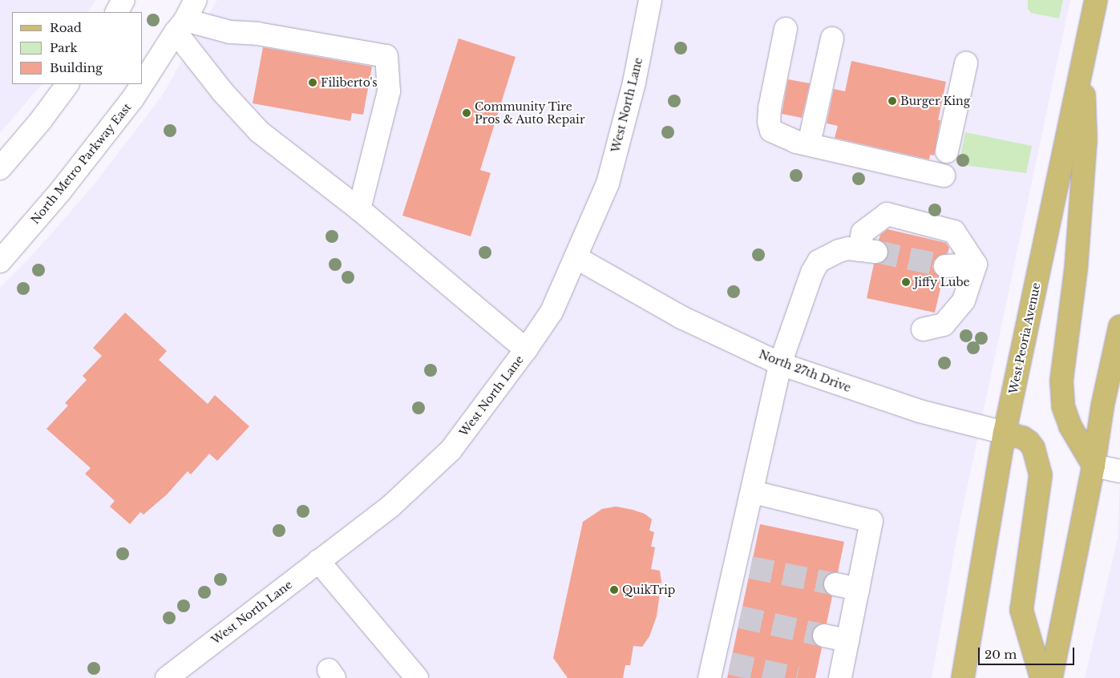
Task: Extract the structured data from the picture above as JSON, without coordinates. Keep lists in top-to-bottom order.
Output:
{
  "streets": {
    "main road": ["West Peoria Avenue"],
    "street": ["West North Lane", "North Metro Parkway East", "North 27th Drive"]
  },
  "crossings": [
    ["West North Lane", "North 27th Drive"],
    ["West Peoria Avenue", "North 27th Drive"]
  ],
  "places": [
    "Filiberto's",
    "Burger King",
    "Community Tire Pros & Auto Repair",
    "Jiffy Lube",
    "QuikTrip"
  ],
  "legend": ["Road", "Park", "Building"],
  "scale_bar": "20 m"
}
